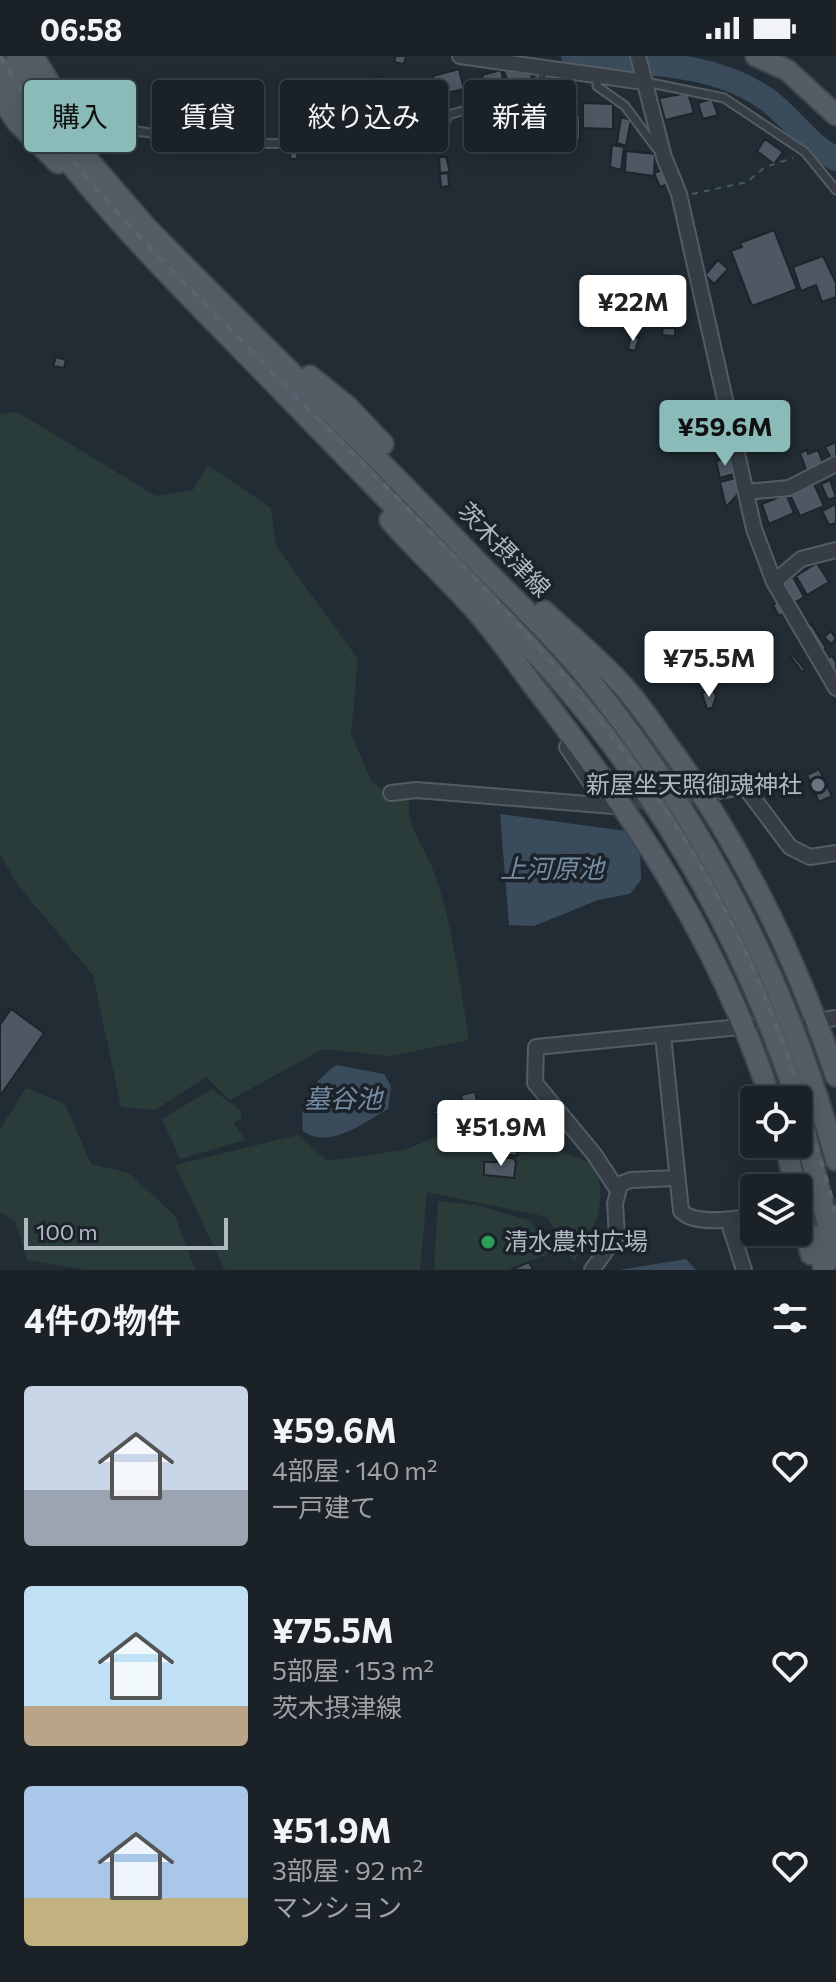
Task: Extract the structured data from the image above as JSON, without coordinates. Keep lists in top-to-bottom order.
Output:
{
  "streets": {
    "main road": ["茨木摂津線"]
  },
  "water": ["上河原池", "墓谷池"],
  "places": ["新屋坐天照御魂神社", "清水農村広場"],
  "scale_bar": "100 m",
  "page": {
    "status": "06:58",
    "chip": [
      "購入",
      "賃貸",
      "絞り込み",
      "新着"
    ],
    "price": [
      "¥22M",
      "¥59.6M",
      "¥75.5M",
      "¥51.9M"
    ],
    "scale": "100 m",
    "heading": "4件の物件",
    "list": [
      {
        "name": "¥59.6M",
        "note": "4部屋 · 140 m² · 一戸建て"
      },
      {
        "name": "¥75.5M",
        "note": "5部屋 · 153 m² · 茨木摂津線"
      },
      {
        "name": "¥51.9M",
        "note": "3部屋 · 92 m² · マンション"
      }
    ]
  }
}
